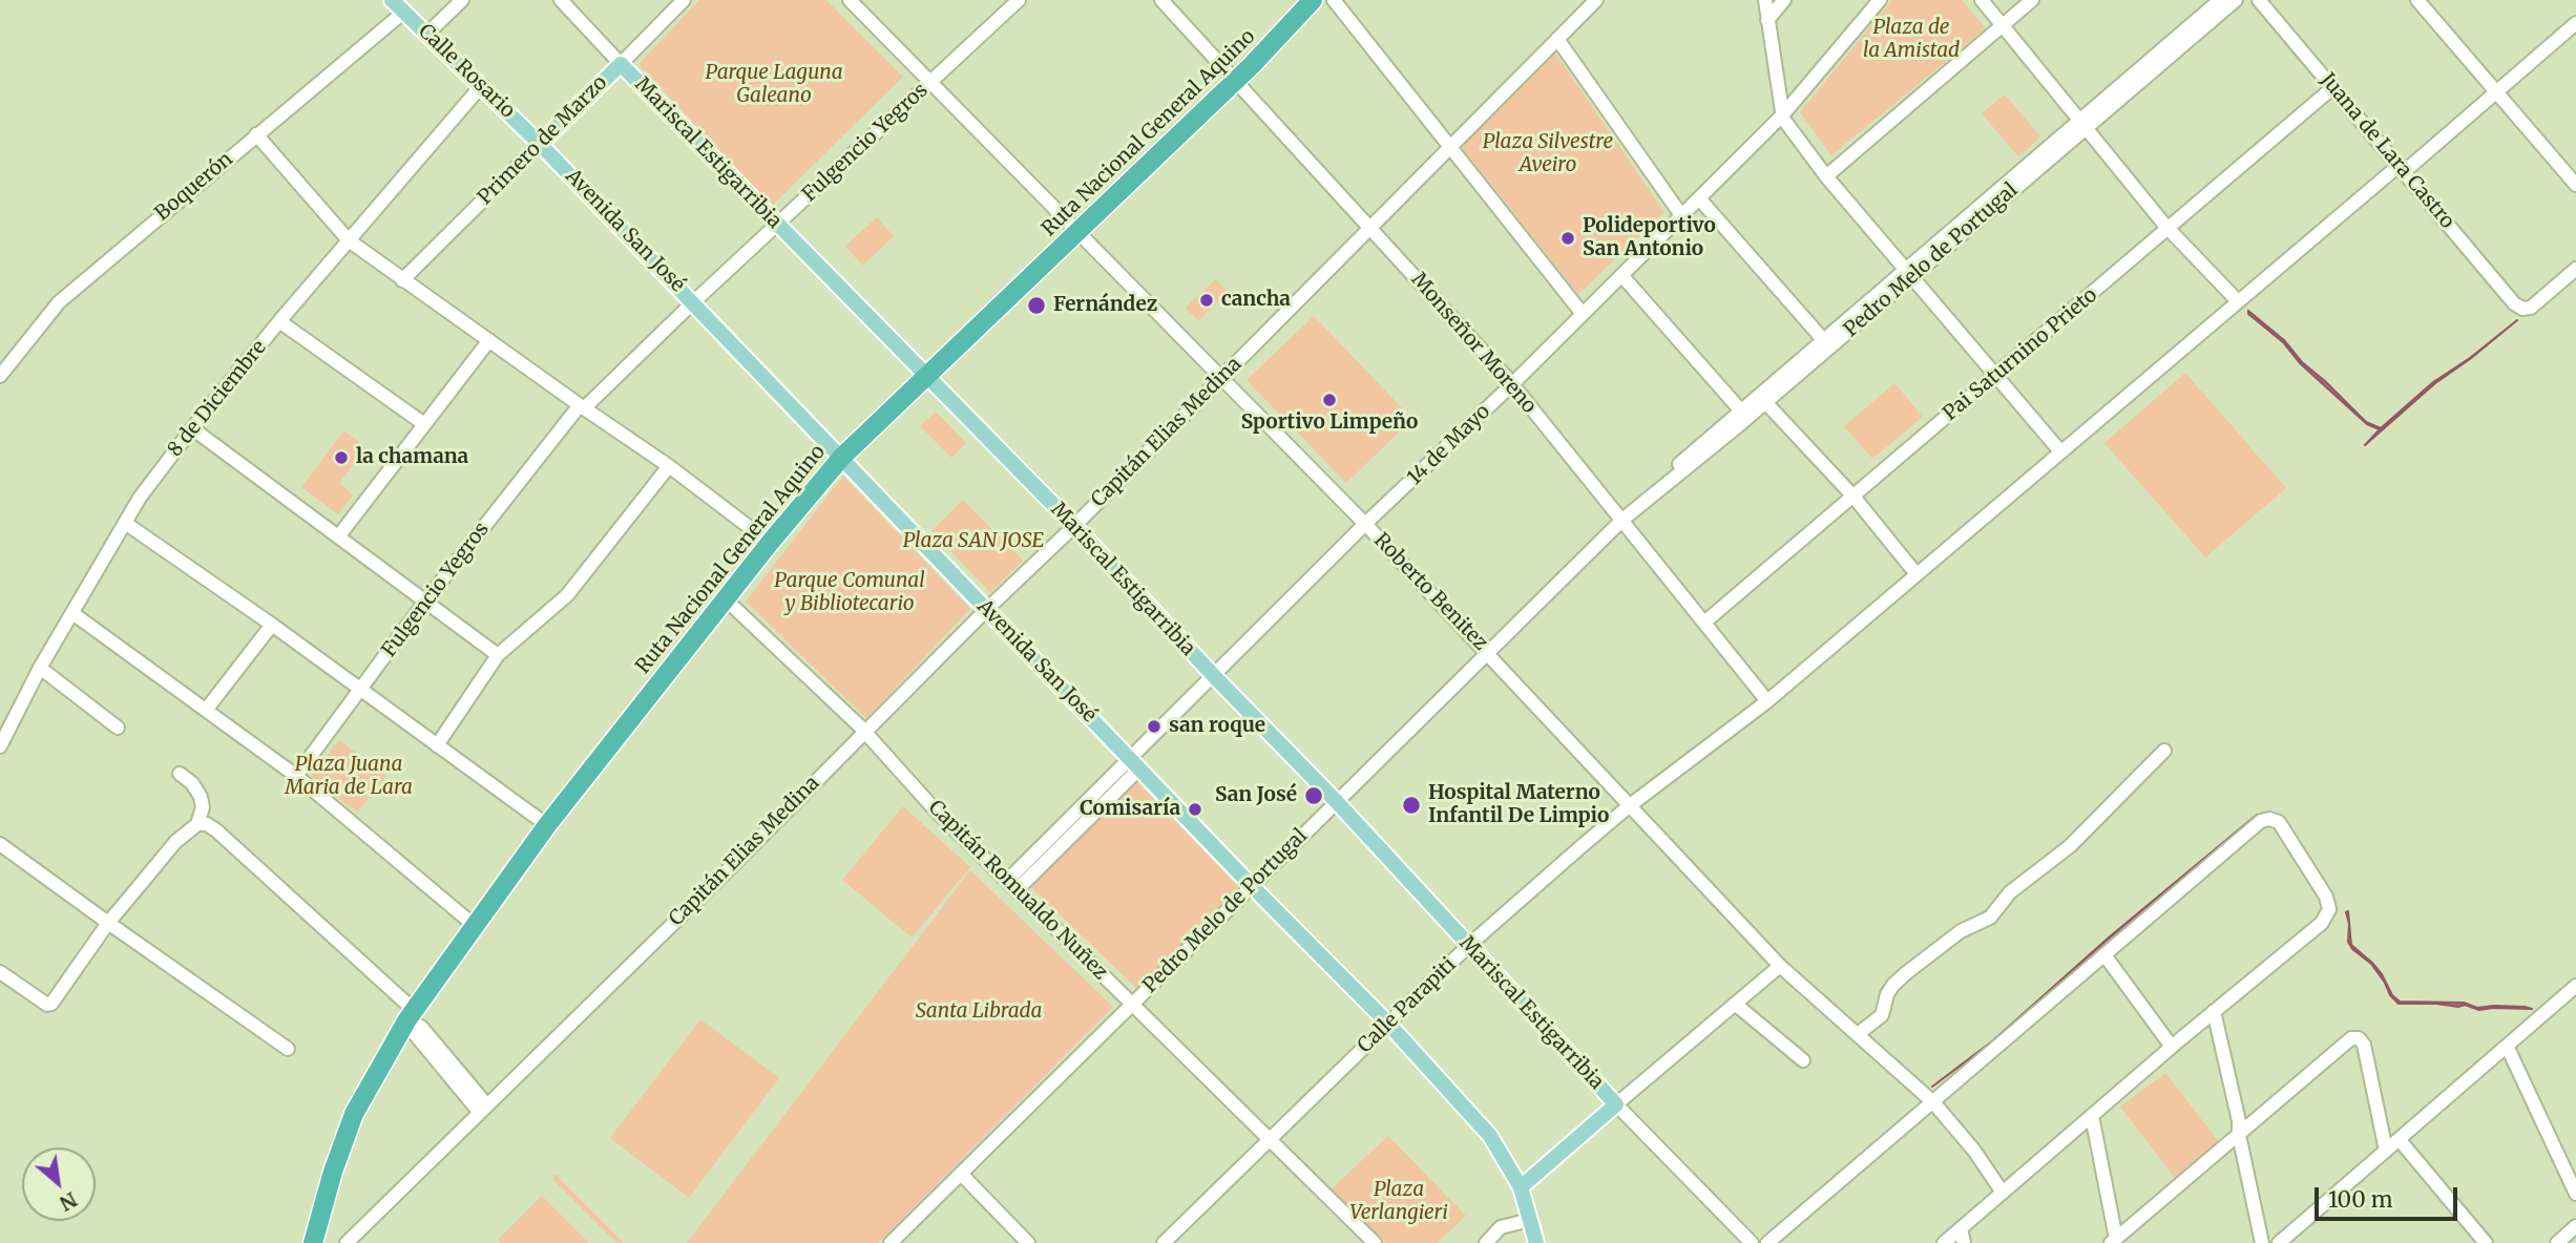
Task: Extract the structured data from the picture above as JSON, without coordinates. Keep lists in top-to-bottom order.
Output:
{
  "streets": {
    "highway": ["Ruta Nacional General Aquino"],
    "main road": [
      "Calle Rosario",
      "Primero de Marzo",
      "Mariscal Estigarribia",
      "Avenida San José"
    ],
    "street": [
      "Fulgencio Yegros",
      "Juana de Lara Castro",
      "Boquerón",
      "Pedro Melo de Portugal",
      "Monseñor Moreno",
      "Pai Saturnino Prieto",
      "8 de Diciembre",
      "Capitán Elias Medina",
      "14 de Mayo",
      "Roberto Benitez",
      "Capitán Romualdo Nuñez",
      "Calle Parapiti"
    ]
  },
  "crossings": [
    ["Calle Rosario", "Primero de Marzo"],
    ["Calle Rosario", "Boquerón"],
    ["Calle Rosario", "Avenida San José"],
    ["Calle Rosario", "8 de Diciembre"],
    ["Ruta Nacional General Aquino", "Mariscal Estigarribia"],
    ["Ruta Nacional General Aquino", "Avenida San José"],
    ["Ruta Nacional General Aquino", "Monseñor Moreno"],
    ["Ruta Nacional General Aquino", "Roberto Benitez"],
    ["Ruta Nacional General Aquino", "Capitán Romualdo Nuñez"],
    ["Primero de Marzo", "Mariscal Estigarribia"],
    ["Primero de Marzo", "Avenida San José"],
    ["Fulgencio Yegros", "Mariscal Estigarribia"],
    ["Fulgencio Yegros", "Avenida San José"],
    ["Fulgencio Yegros", "Roberto Benitez"],
    ["Juana de Lara Castro", "Pai Saturnino Prieto"],
    ["Juana de Lara Castro", "Calle Parapiti"],
    ["Mariscal Estigarribia", "Pedro Melo de Portugal"],
    ["Mariscal Estigarribia", "Capitán Elias Medina"],
    ["Mariscal Estigarribia", "14 de Mayo"],
    ["Mariscal Estigarribia", "Calle Parapiti"],
    ["Avenida San José", "Pedro Melo de Portugal"],
    ["Avenida San José", "Capitán Elias Medina"],
    ["Avenida San José", "14 de Mayo"],
    ["Avenida San José", "Calle Parapiti"],
    ["Pedro Melo de Portugal", "Monseñor Moreno"],
    ["Pedro Melo de Portugal", "Roberto Benitez"],
    ["Pedro Melo de Portugal", "Capitán Romualdo Nuñez"],
    ["Monseñor Moreno", "Pai Saturnino Prieto"],
    ["Monseñor Moreno", "Capitán Elias Medina"],
    ["Monseñor Moreno", "14 de Mayo"],
    ["Monseñor Moreno", "Calle Parapiti"],
    ["Capitán Elias Medina", "Roberto Benitez"],
    ["Capitán Elias Medina", "Capitán Romualdo Nuñez"],
    ["14 de Mayo", "Roberto Benitez"],
    ["14 de Mayo", "Capitán Romualdo Nuñez"],
    ["Roberto Benitez", "Calle Parapiti"],
    ["Capitán Romualdo Nuñez", "Calle Parapiti"]
  ],
  "parks": [
    "Plaza de la Amistad",
    "Parque Laguna Galeano",
    "Plaza Silvestre Aveiro",
    "Plaza SAN JOSE",
    "Parque Comunal y Bibliotecario",
    "Plaza Juana Maria de Lara",
    "Santa Librada",
    "Plaza Verlangieri"
  ],
  "places": [
    "Polideportivo San Antonio",
    "cancha",
    "Fernández",
    "Sportivo Limpeño",
    "la chamana",
    "san roque",
    "San José",
    "Hospital Materno Infantil De Limpio",
    "Comisaría"
  ],
  "scale_bar": "100 m",
  "north": "bottom right"
}
